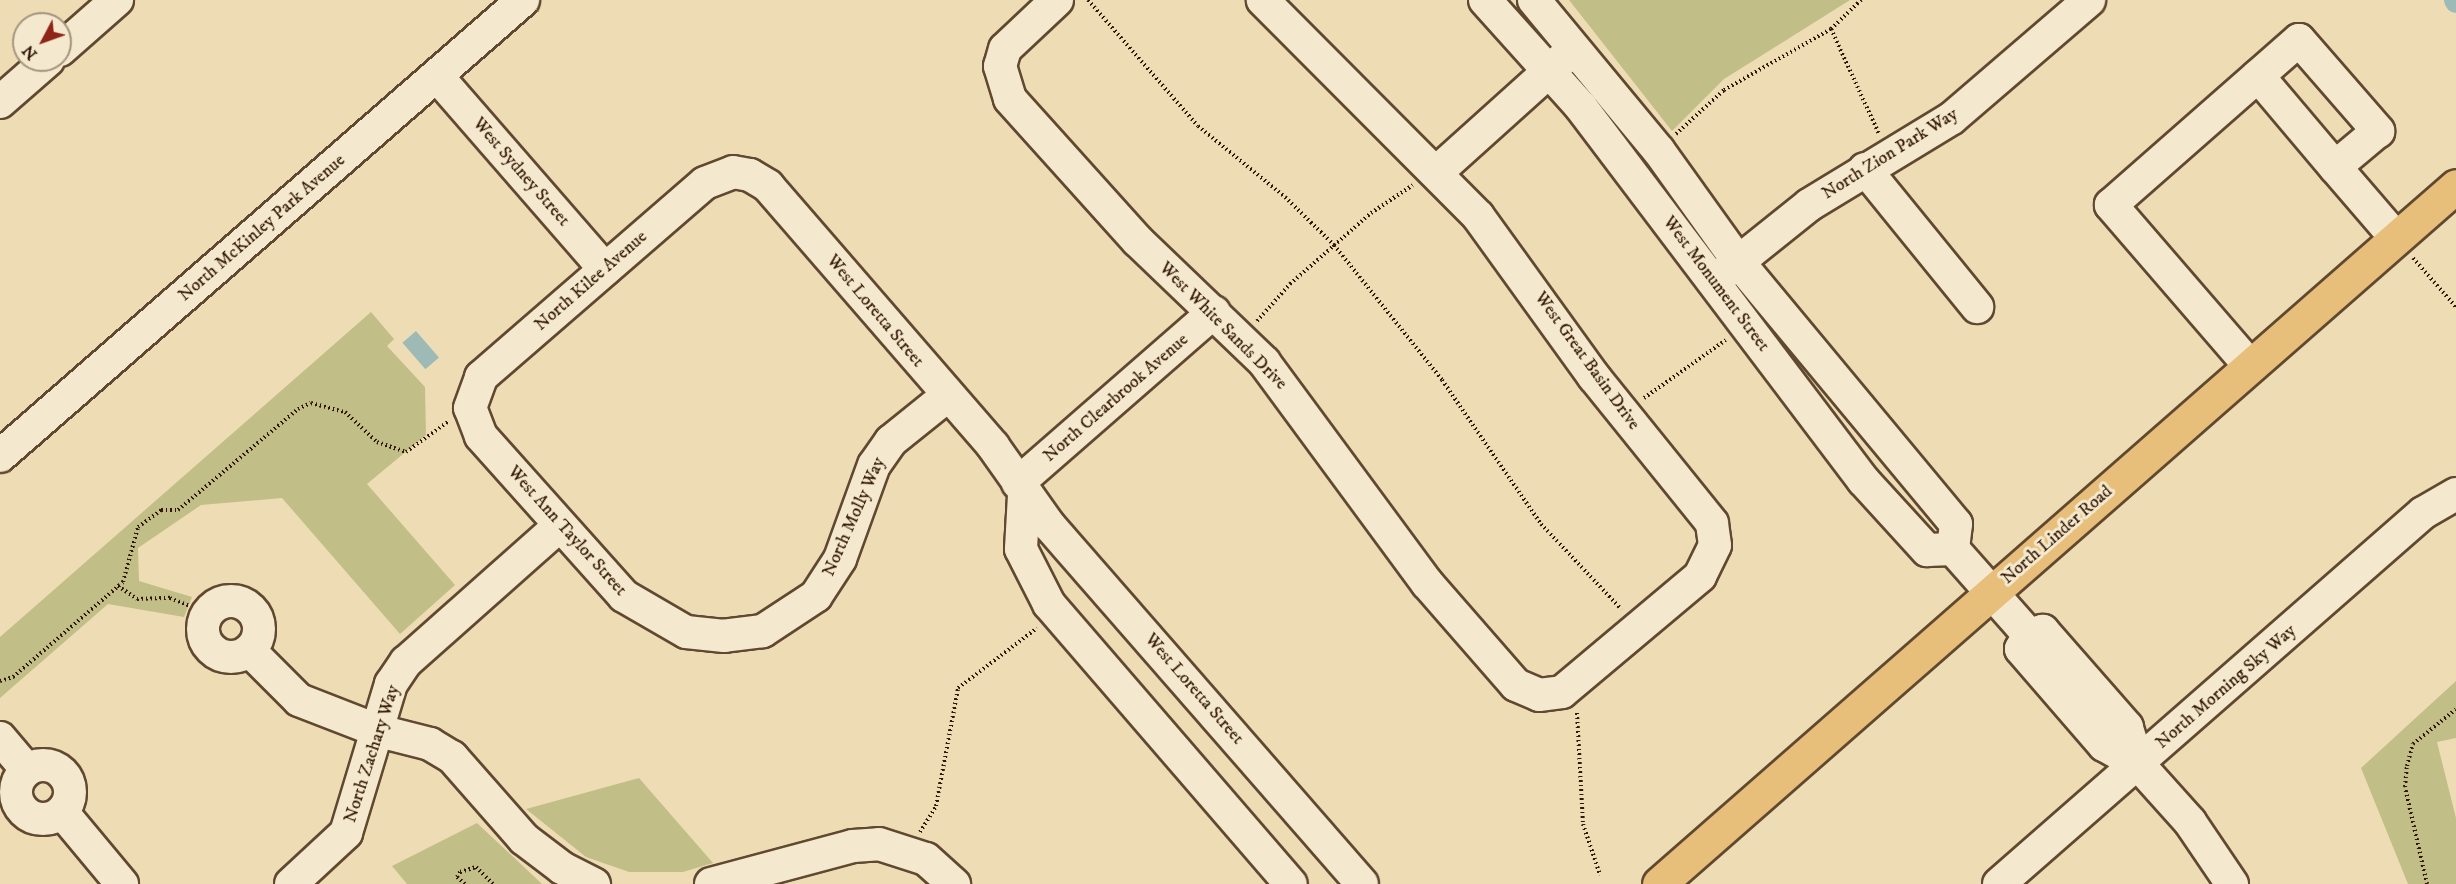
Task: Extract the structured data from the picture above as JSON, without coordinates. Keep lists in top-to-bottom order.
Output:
{
  "streets": {
    "main road": ["North Linder Road"],
    "street": [
      "North Zion Park Way",
      "West Sydney Street",
      "North McKinley Park Avenue",
      "North Kilee Avenue",
      "West Monument Street",
      "West Loretta Street",
      "West White Sands Drive",
      "West Great Basin Drive",
      "North Clearbrook Avenue",
      "North Molly Way",
      "West Ann Taylor Street",
      "North Morning Sky Way",
      "North Zachary Way"
    ]
  },
  "crossings": [
    ["North Zion Park Way", "West Monument Street"],
    ["West Sydney Street", "North McKinley Park Avenue"],
    ["West Sydney Street", "North Kilee Avenue"],
    ["North Kilee Avenue", "West Loretta Street"],
    ["North Kilee Avenue", "West Ann Taylor Street"],
    ["West Loretta Street", "North Clearbrook Avenue"],
    ["West Loretta Street", "North Molly Way"],
    ["West White Sands Drive", "North Clearbrook Avenue"],
    ["North Molly Way", "West Ann Taylor Street"],
    ["West Ann Taylor Street", "North Zachary Way"]
  ],
  "north": "bottom left"
}
